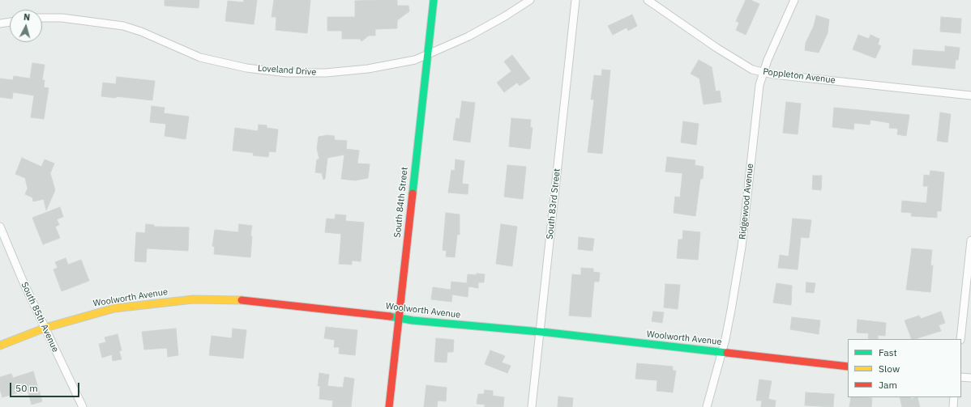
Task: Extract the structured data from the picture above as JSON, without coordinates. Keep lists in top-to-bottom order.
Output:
{
  "streets": {
    "street": [
      "Loveland Drive",
      "Poppleton Avenue",
      "Ridgewood Avenue",
      "South 84th Street",
      "South 83rd Street",
      "Woolworth Avenue",
      "South 85th Avenue"
    ]
  },
  "crossings": [
    ["Loveland Drive", "South 84th Street"],
    ["Poppleton Avenue", "Ridgewood Avenue"],
    ["Ridgewood Avenue", "Woolworth Avenue"],
    ["South 84th Street", "Woolworth Avenue"],
    ["South 83rd Street", "Woolworth Avenue"],
    ["Woolworth Avenue", "South 85th Avenue"]
  ],
  "legend": ["Fast", "Slow", "Jam"],
  "scale_bar": "50 m",
  "north": "top"
}
